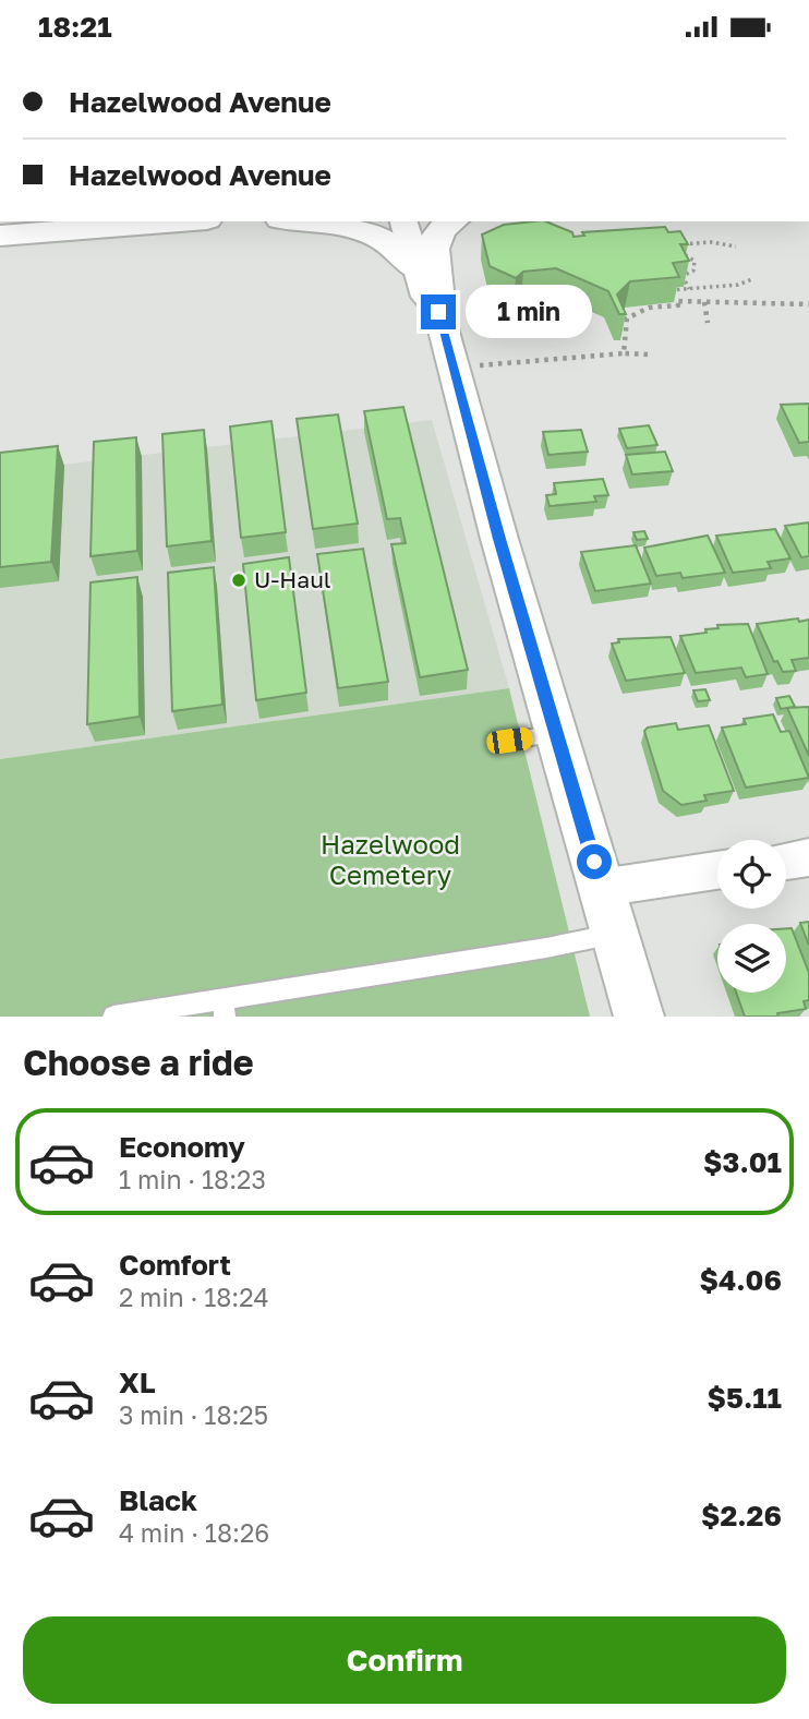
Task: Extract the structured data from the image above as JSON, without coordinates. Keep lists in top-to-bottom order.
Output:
{
  "parks": ["Hazelwood Cemetery"],
  "places": ["U-Haul"],
  "page": {
    "status": "18:21",
    "banner": ["Hazelwood Avenue", "Hazelwood Avenue"],
    "bubble": "1 min",
    "heading": "Choose a ride",
    "list": [
      {
        "name": "Economy",
        "note": "1 min · 18:23",
        "value": "$3.01"
      },
      {
        "name": "Comfort",
        "note": "2 min · 18:24",
        "value": "$4.06"
      },
      {
        "name": "XL",
        "note": "3 min · 18:25",
        "value": "$5.11"
      },
      {
        "name": "Black",
        "note": "4 min · 18:26",
        "value": "$2.26"
      }
    ],
    "buttons": "Confirm"
  }
}
